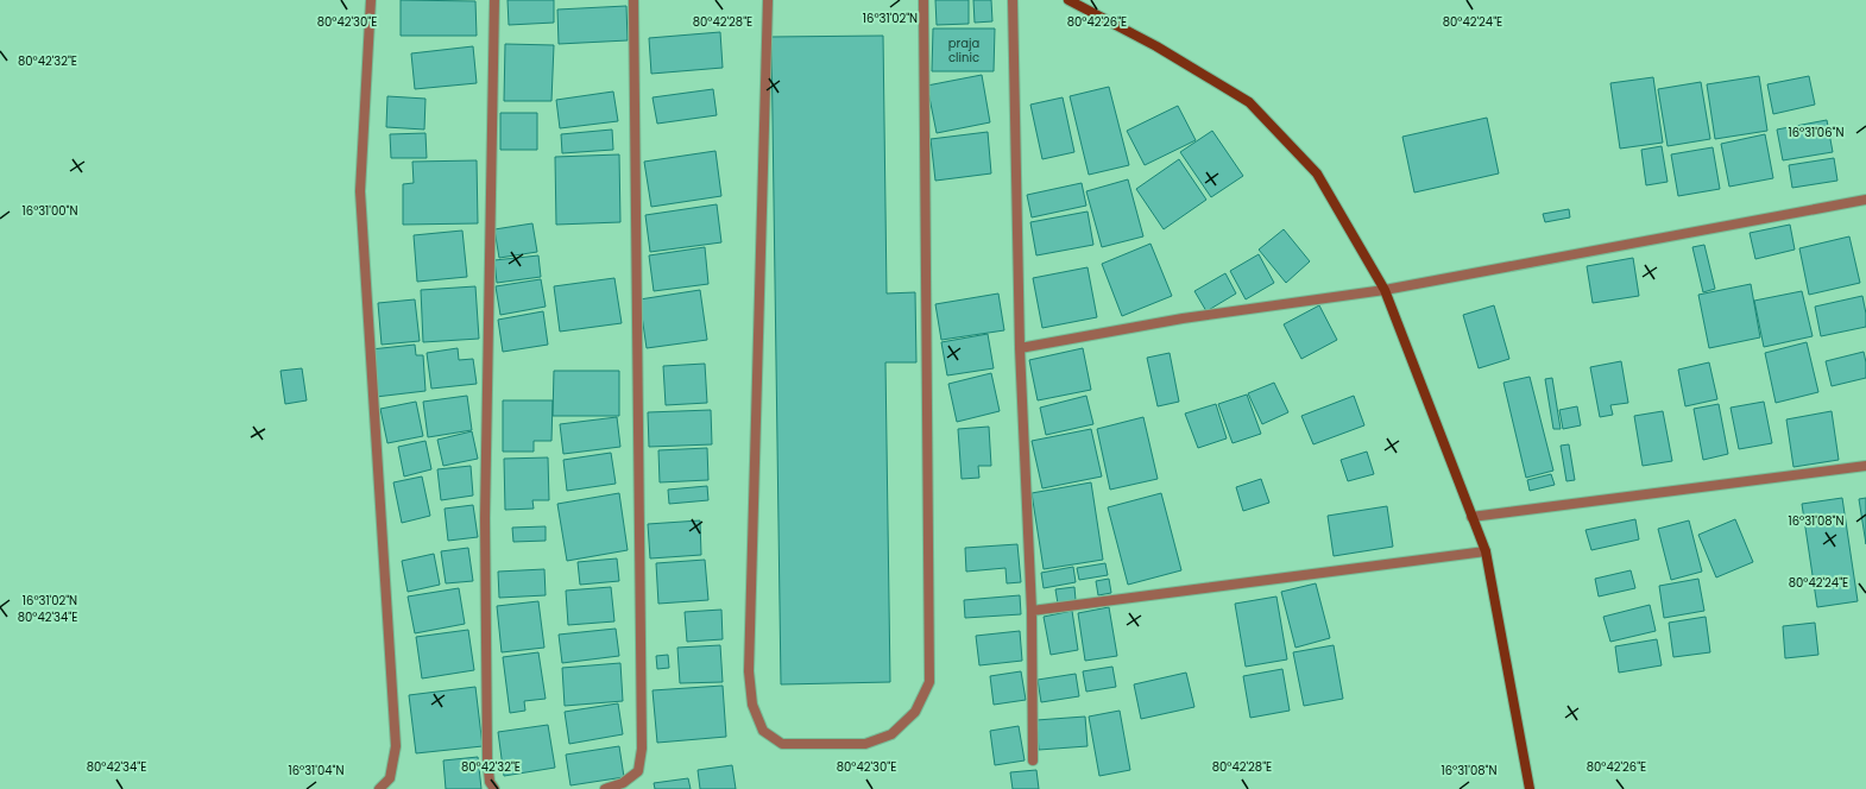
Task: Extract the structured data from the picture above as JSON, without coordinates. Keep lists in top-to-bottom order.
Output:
{
  "house_numbers": ["praja clinic"],
  "coordinates": [
    "16°31'02\"N",
    "80°42'30\"E",
    "80°42'28\"E",
    "80°42'26\"E",
    "80°42'24\"E",
    "80°42'32\"E",
    "16°31'06\"N",
    "16°31'00\"N",
    "16°31'08\"N",
    "80°42'34\"E",
    "16°31'04\"N"
  ]
}
